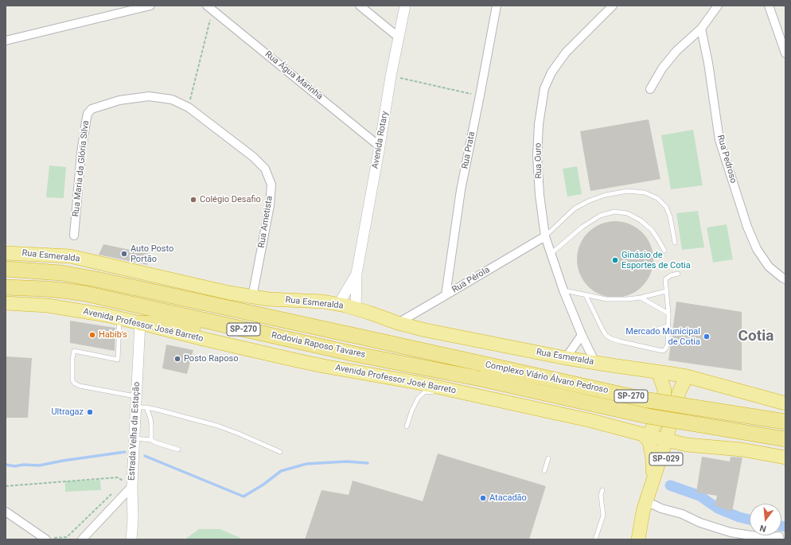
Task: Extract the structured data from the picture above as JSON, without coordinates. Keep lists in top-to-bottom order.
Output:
{
  "streets": {
    "highway": [
      "Rua Esmeralda",
      "Avenida Professor José Barreto",
      "SP-270",
      "Rodovia Raposo Tavares",
      "Complexo Viário Álvaro Pedroso",
      "SP-029"
    ],
    "street": [
      "Rua Água Marinha",
      "Avenida Rotary",
      "Rua Prata",
      "Rua Pedroso",
      "Rua Ouro",
      "Rua Maria da Glória Silva",
      "Rua Ametista",
      "Rua Pérola",
      "Estrada Velha da Estação"
    ]
  },
  "crossings": [
    ["Rua Água Marinha", "Avenida Rotary"],
    ["Avenida Rotary", "Rua Esmeralda"],
    ["Rua Prata", "Rua Pérola"],
    ["Rua Ouro", "Rua Esmeralda"],
    ["Rua Ouro", "Rua Pérola"],
    ["Rua Maria da Glória Silva", "Rua Ametista"],
    ["Rua Ametista", "Rua Esmeralda"],
    ["Rua Esmeralda", "Rua Pérola"],
    ["Avenida Professor José Barreto", "Estrada Velha da Estação"],
    ["Avenida Professor José Barreto", "SP-029"],
    ["Rodovia Raposo Tavares", "Complexo Viário Álvaro Pedroso"]
  ],
  "districts": ["Cotia"],
  "places": [
    "Colégio Desafio",
    "Auto Posto Portão",
    "Ginásio de Esportes de Cotia",
    "Habib's",
    "Mercado Municipal de Cotia",
    "Posto Raposo",
    "Ultragaz",
    "Atacadão"
  ],
  "north": "bottom"
}
